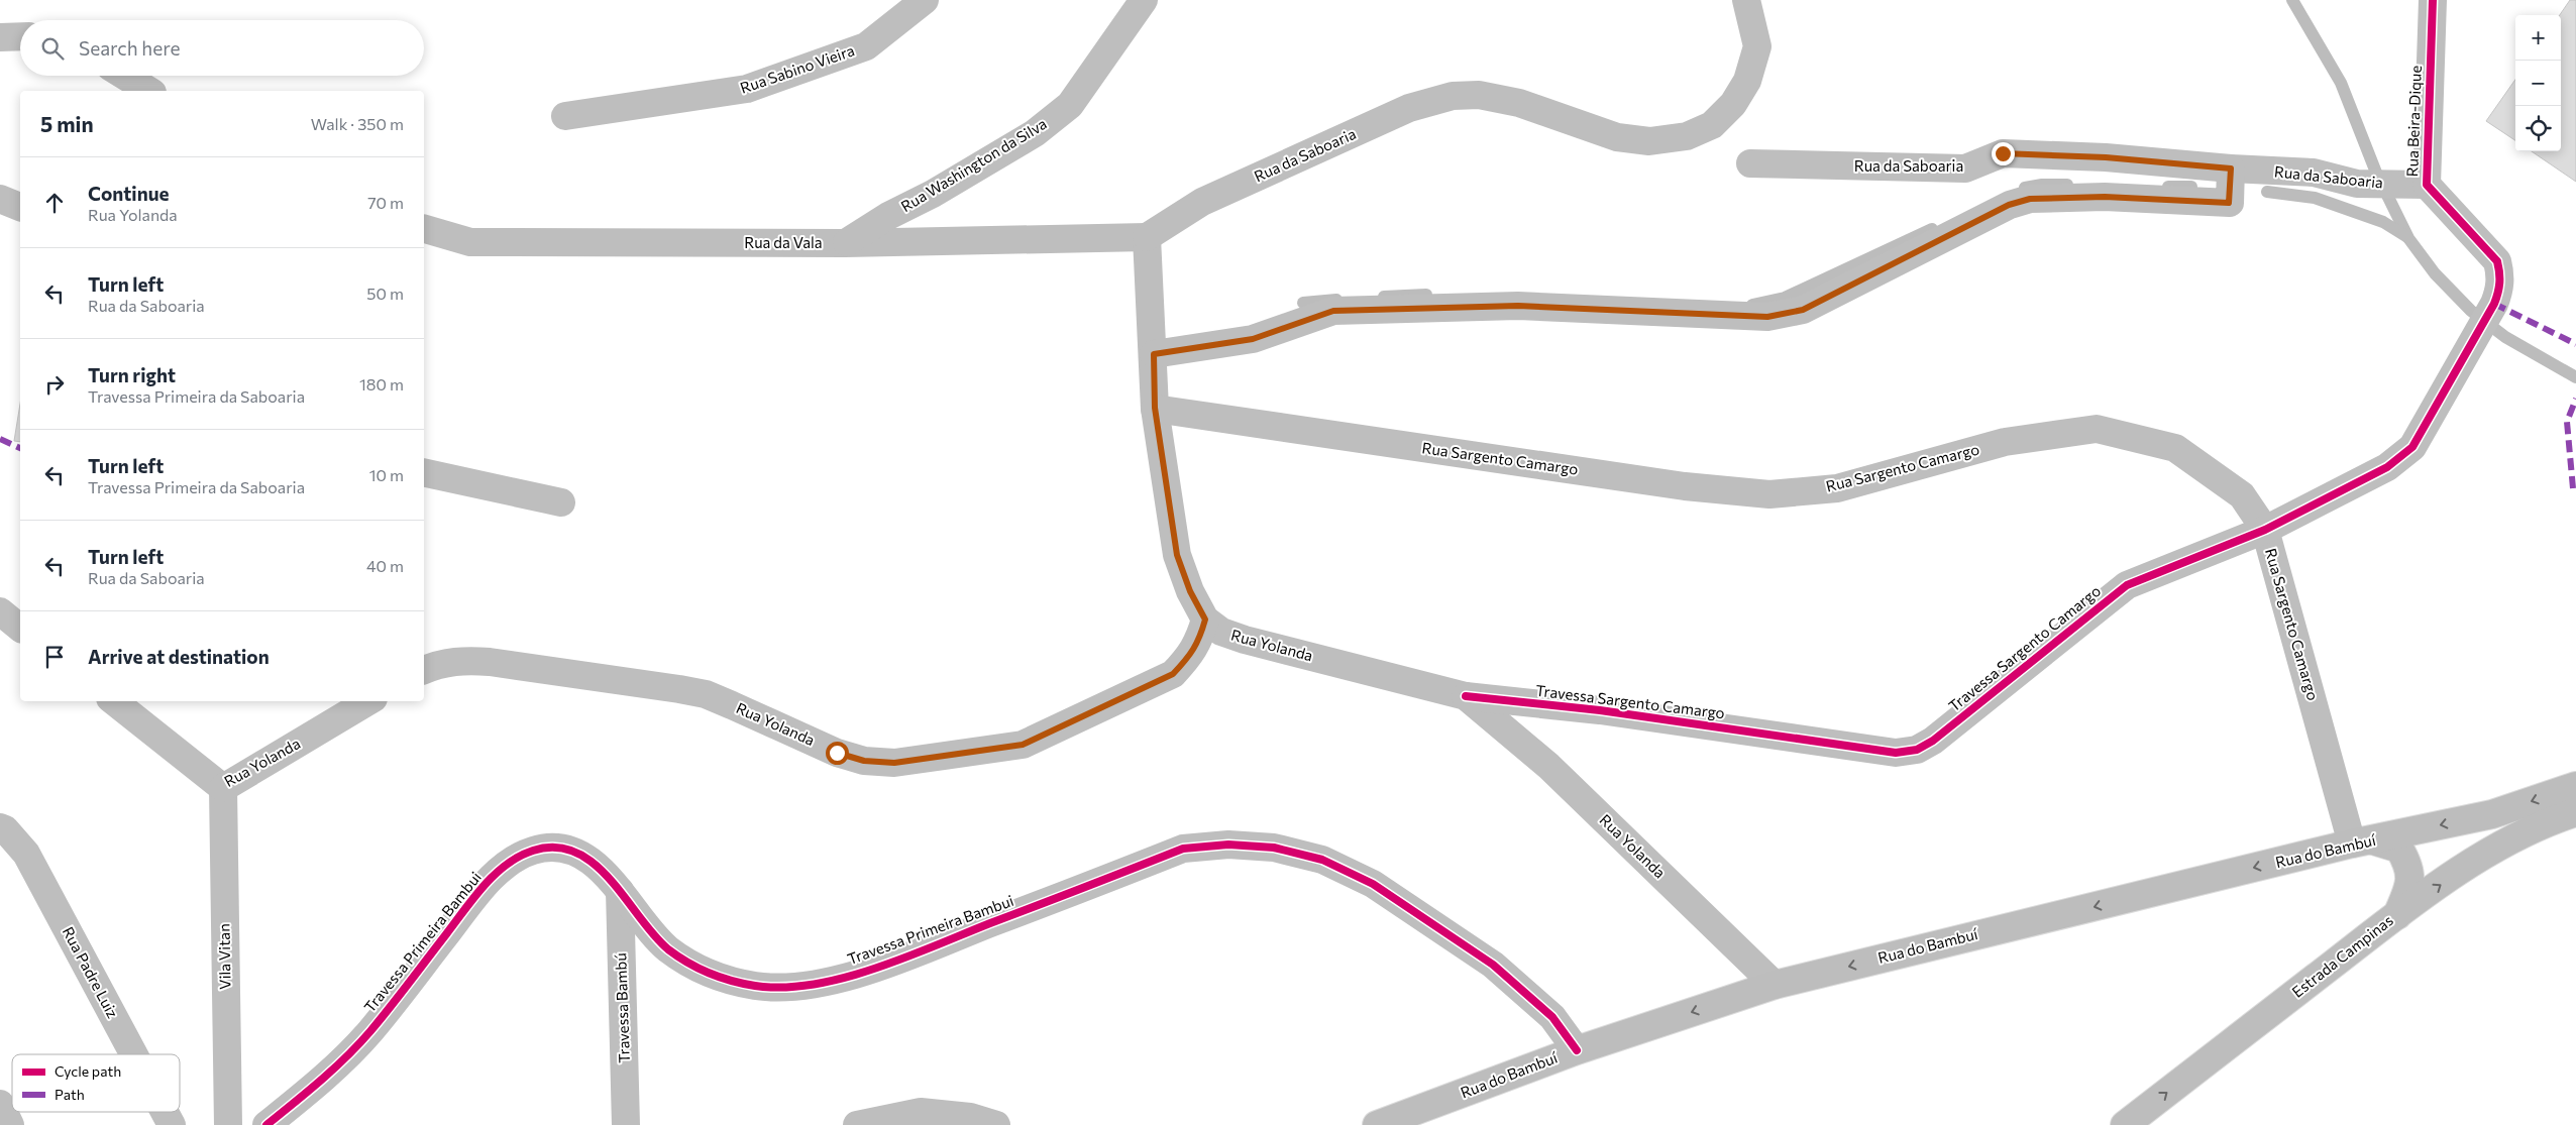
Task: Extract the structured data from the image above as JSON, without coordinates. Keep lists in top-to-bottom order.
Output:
{
  "streets": {
    "main road": ["Rua do Bambuí", "Estrada Campinas"],
    "street": [
      "Rua Sabino Vieira",
      "Rua Beira-Dique",
      "Rua da Saboaria",
      "Rua Washington da Silva",
      "Rua da Vala",
      "Rua Sargento Camargo",
      "Rua Yolanda",
      "Travessa Sargento Camargo",
      "Travessa Primeira Bambui",
      "Vila Vitan",
      "Rua Padre Luiz",
      "Travessa Bambú"
    ]
  },
  "crossings": [
    ["Rua Beira-Dique", "Rua da Saboaria"],
    ["Rua Beira-Dique", "Travessa Sargento Camargo"],
    ["Rua da Saboaria", "Rua da Vala"],
    ["Rua Washington da Silva", "Rua da Vala"],
    ["Rua Sargento Camargo", "Travessa Sargento Camargo"],
    ["Rua Sargento Camargo", "Rua do Bambuí"],
    ["Rua Yolanda", "Travessa Sargento Camargo"],
    ["Rua Yolanda", "Rua do Bambuí"],
    ["Rua Yolanda", "Vila Vitan"],
    ["Rua do Bambuí", "Travessa Primeira Bambui"],
    ["Travessa Primeira Bambui", "Travessa Bambú"]
  ],
  "one_way": ["Rua do Bambuí", "Estrada Campinas"],
  "legend": ["Cycle path", "Path"],
  "page": {
    "map_buttons": ["+", "−"],
    "search": "Search here",
    "heading": ["5 min", "Walk · 350 m"],
    "list": [
      ["Continue", "Rua Yolanda", "70 m"],
      ["Turn left", "Rua da Saboaria", "50 m"],
      ["Turn right", "Travessa Primeira da Saboaria", "180 m"],
      ["Turn left", "Travessa Primeira da Saboaria", "10 m"],
      ["Turn left", "Rua da Saboaria", "40 m"],
      "Arrive at destination"
    ]
  }
}
